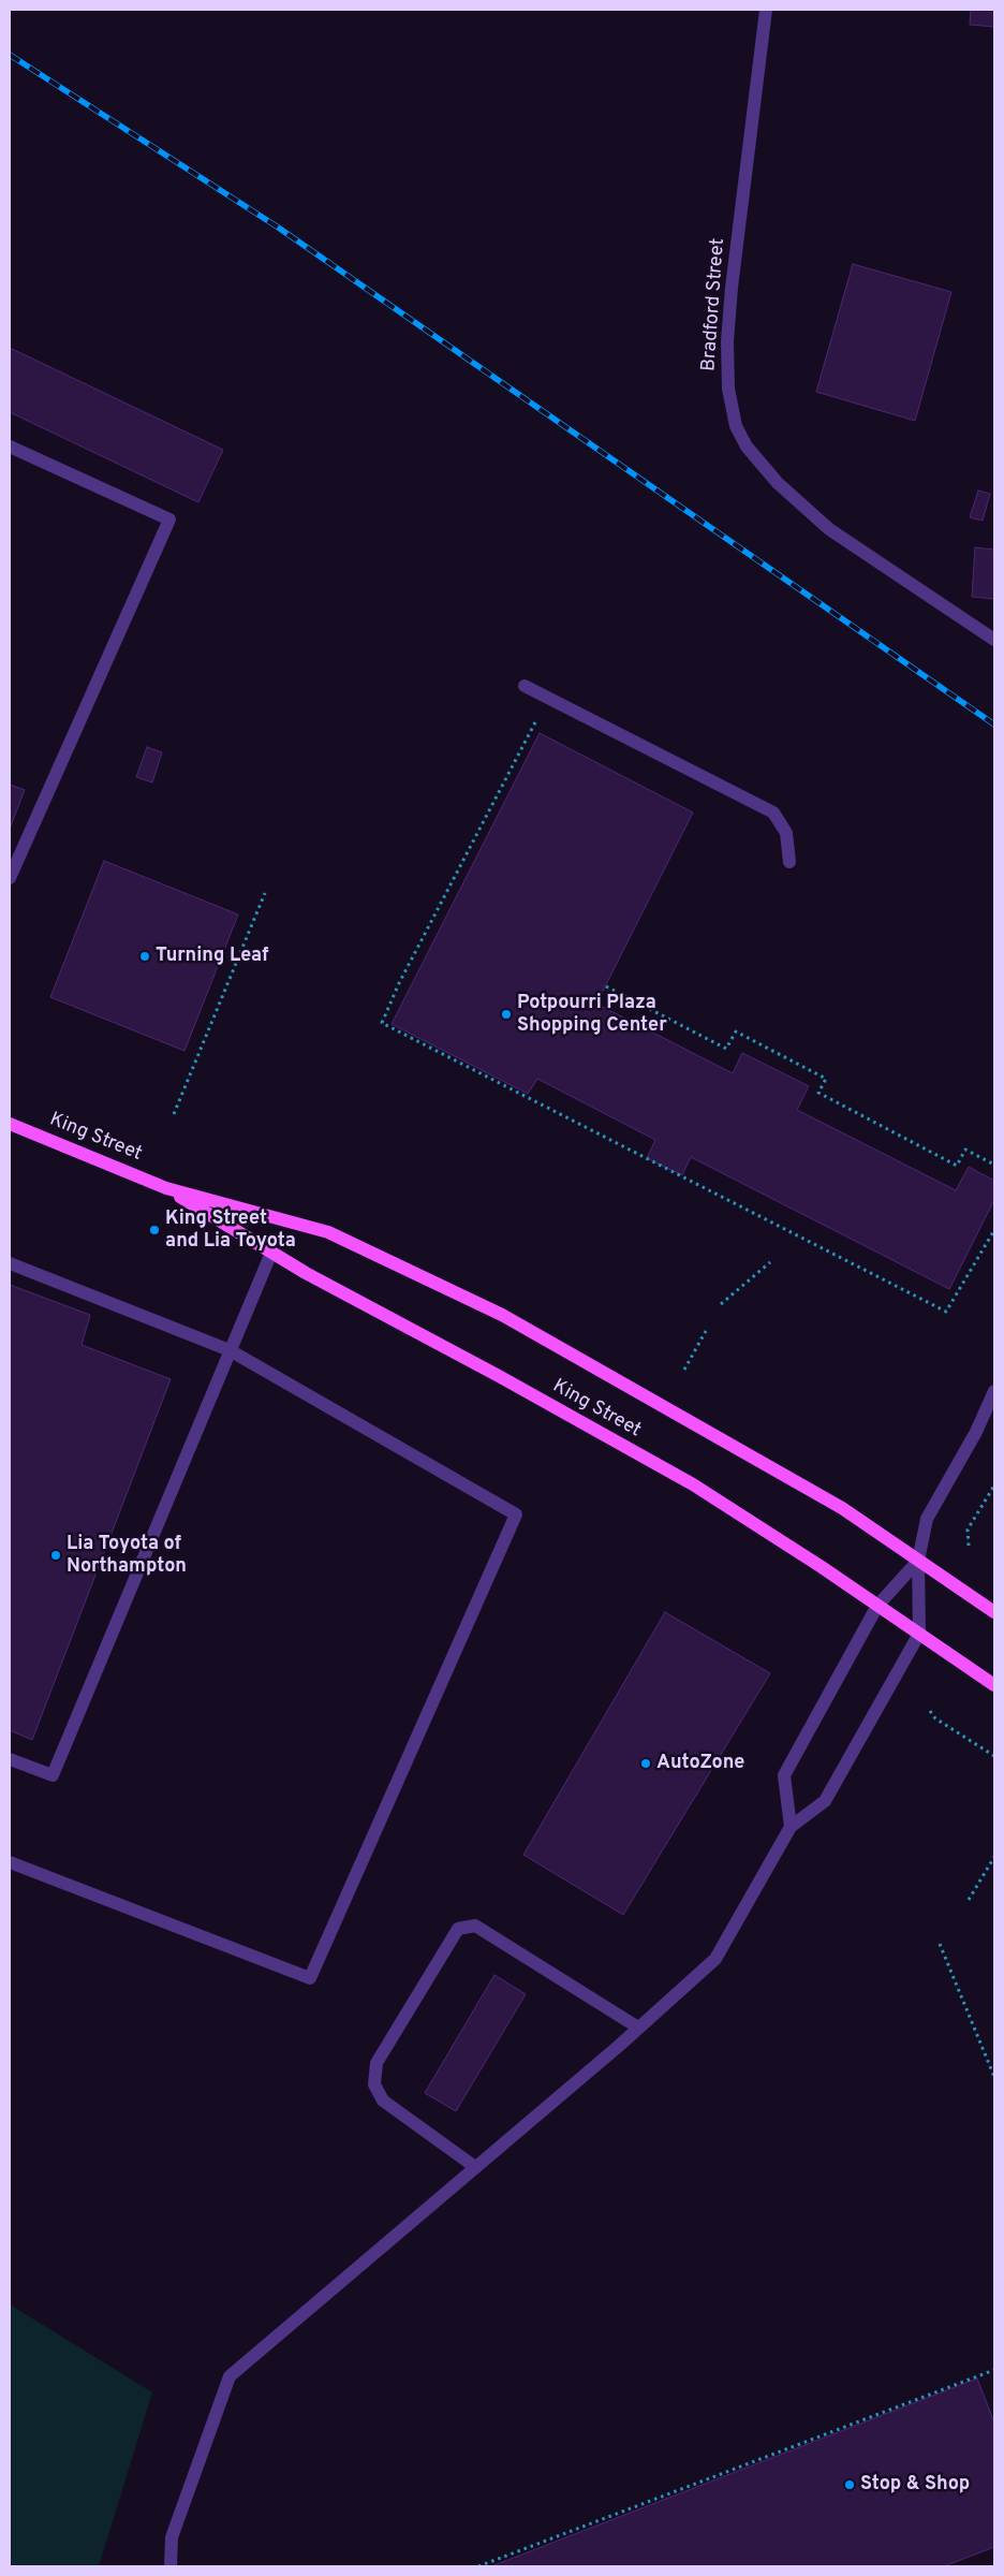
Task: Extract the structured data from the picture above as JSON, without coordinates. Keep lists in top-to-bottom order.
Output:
{
  "streets": {
    "main road": ["King Street"],
    "street": ["Bradford Street"]
  },
  "places": [
    "Turning Leaf",
    "Potpourri Plaza Shopping Center",
    "King Street and Lia Toyota",
    "Lia Toyota of Northampton",
    "AutoZone",
    "Stop & Shop"
  ]
}
